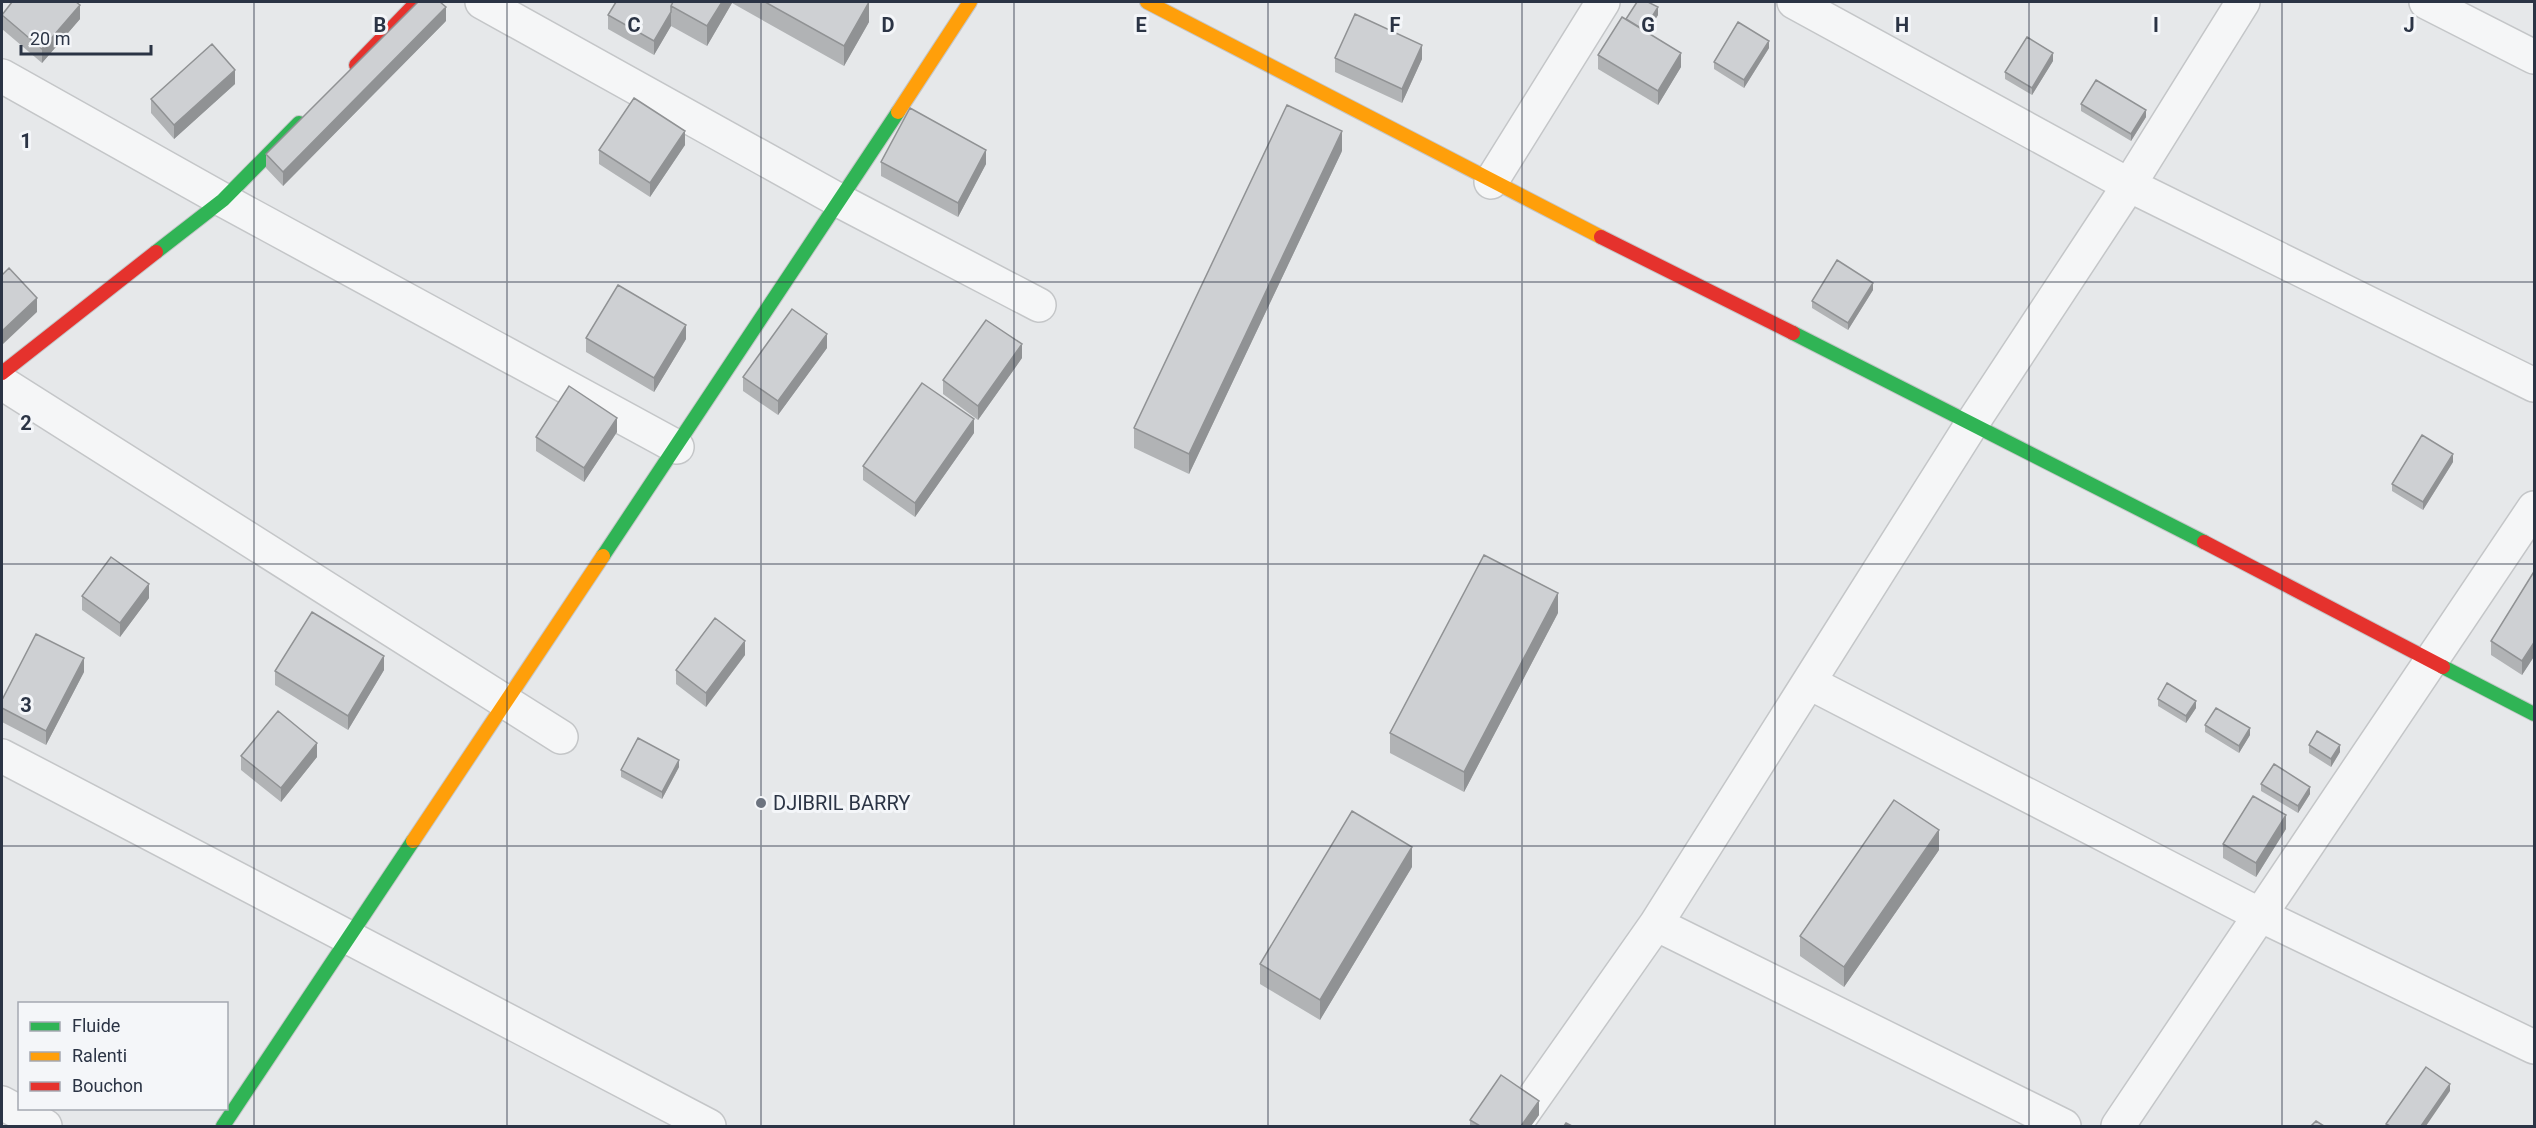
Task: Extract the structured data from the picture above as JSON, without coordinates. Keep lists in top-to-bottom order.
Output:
{
  "places": ["DJIBRIL BARRY"],
  "legend": ["Fluide", "Ralenti", "Bouchon"],
  "scale_bar": "20 m",
  "grid": {
    "columns": [
      "B",
      "C",
      "D",
      "E",
      "F",
      "G",
      "H",
      "I",
      "J"
    ],
    "rows": ["1", "2", "3"]
  }
}
